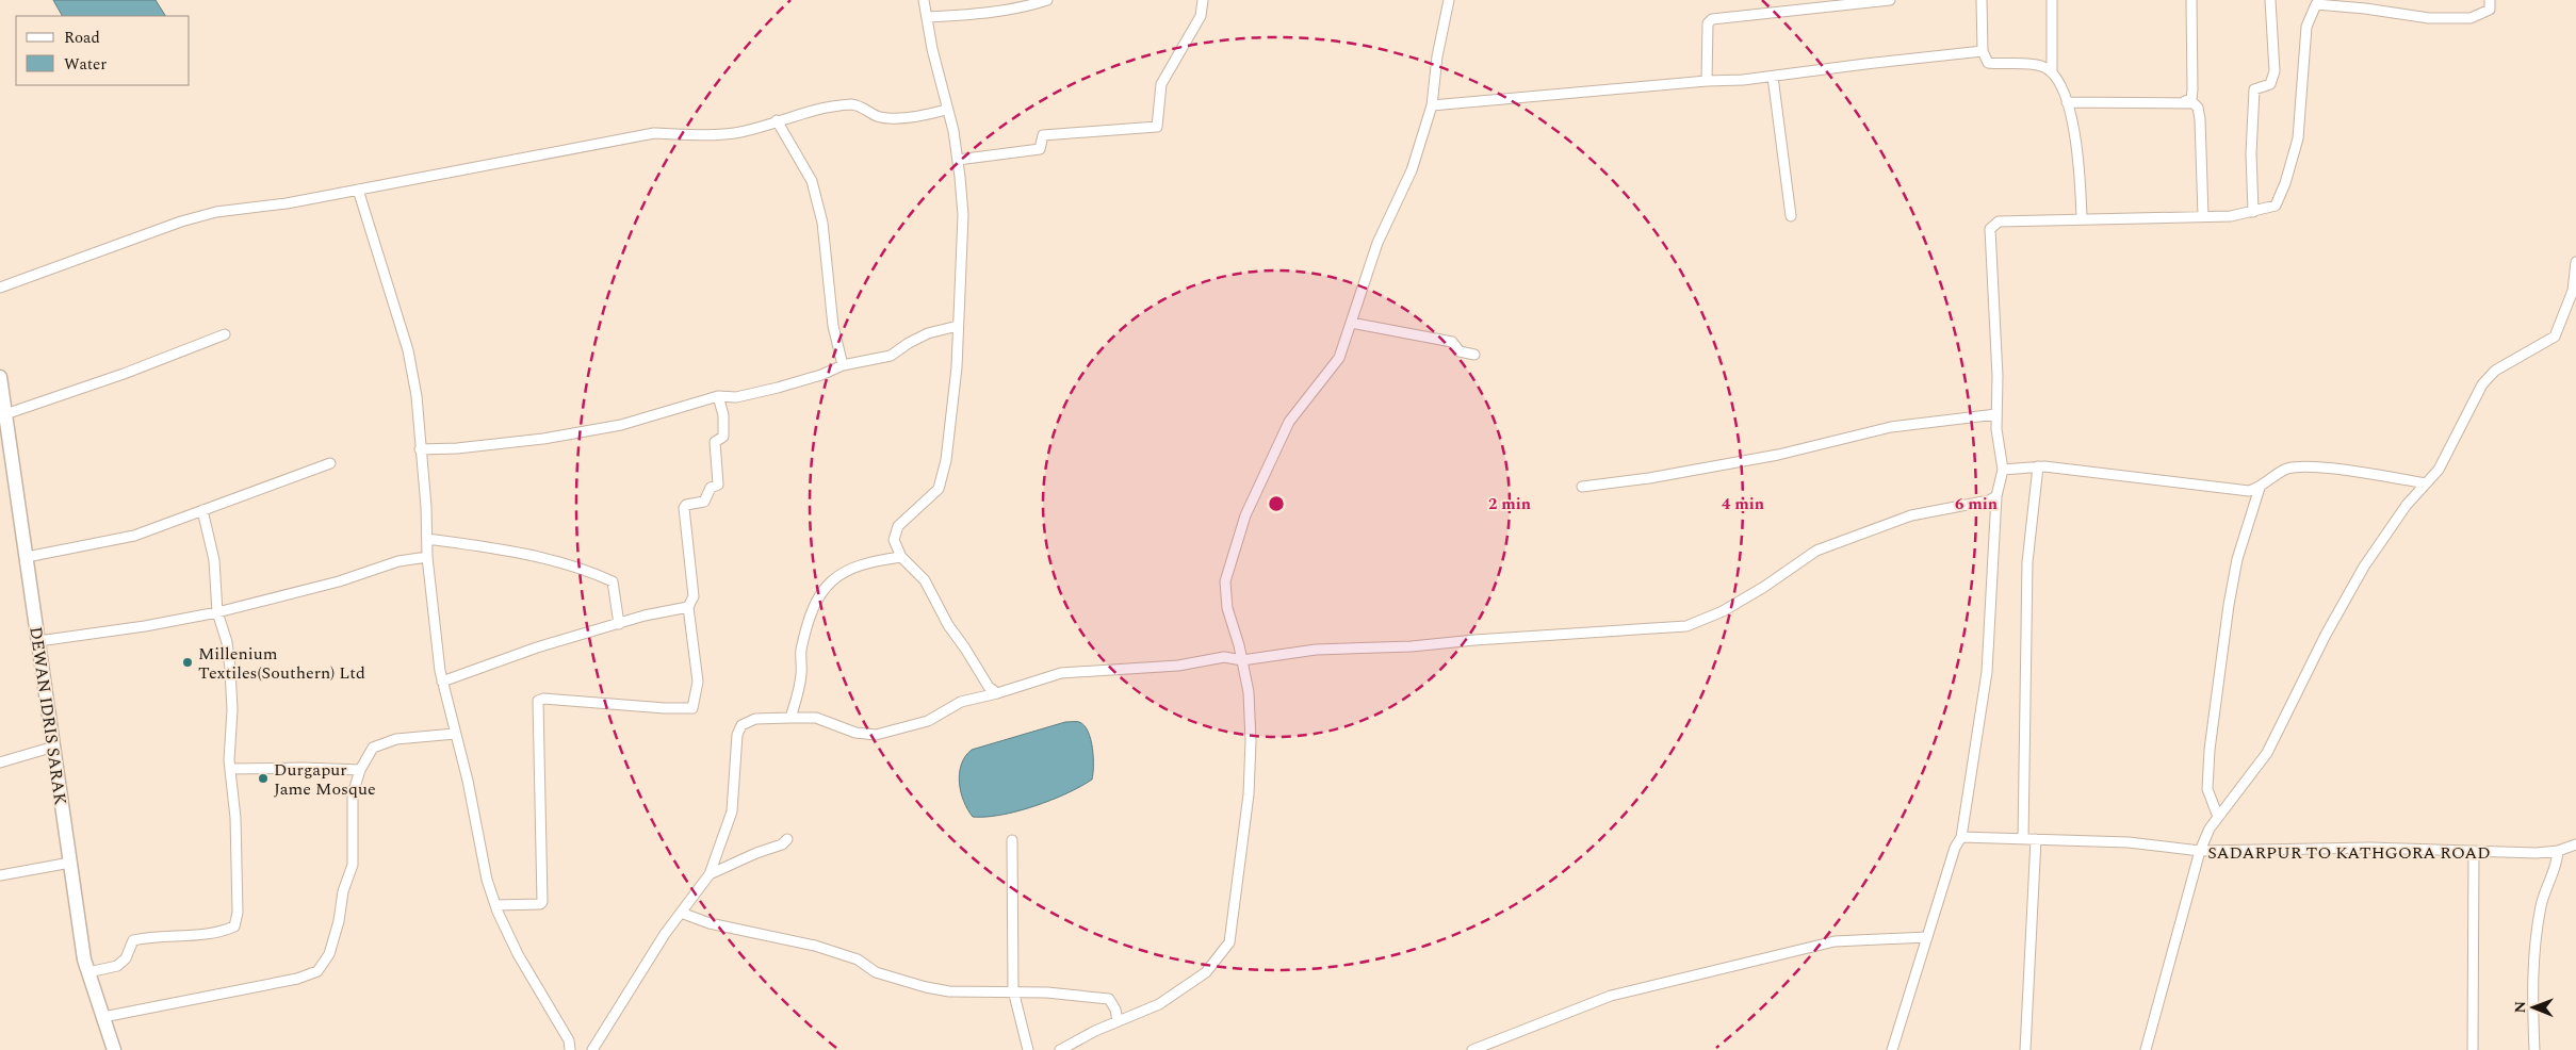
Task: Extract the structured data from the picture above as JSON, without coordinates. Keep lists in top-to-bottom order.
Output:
{
  "streets": {
    "main road": ["DEWAN IDRIS SARAK"],
    "street": ["SADARPUR TO KATHGORA ROAD"]
  },
  "places": ["Millenium Textiles(Southern) Ltd", "Durgapur Jame Mosque"],
  "legend": ["Road", "Water"],
  "north": "left",
  "rings": ["2 min", "4 min", "6 min"]
}
